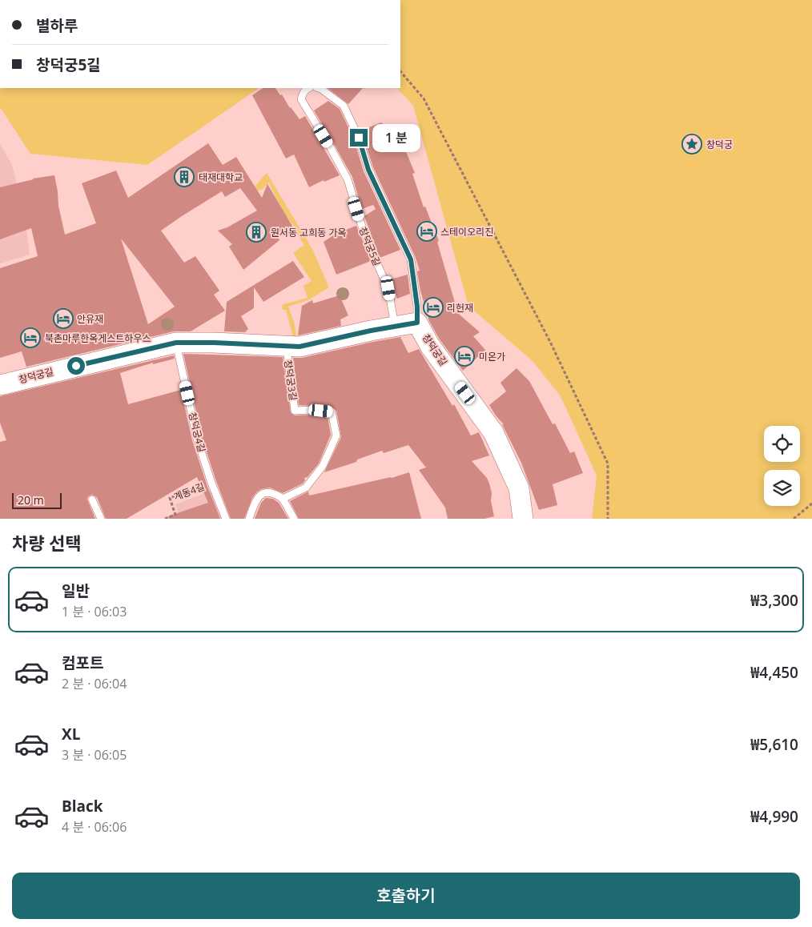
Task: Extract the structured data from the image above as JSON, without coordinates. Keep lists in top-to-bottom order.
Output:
{
  "streets": {
    "street": ["창덕궁길"],
    "lane": ["창덕궁5길", "창덕궁3길", "창덕궁4길"],
    "path": ["계동4길"]
  },
  "crossings": [
    ["창덕궁5길", "창덕궁길"],
    ["창덕궁길", "창덕궁3길"],
    ["창덕궁길", "창덕궁4길"],
    ["창덕궁4길", "계동4길"]
  ],
  "places": {
    "place": ["창덕궁"],
    "building": ["태재대학교", "원서동 고희동 가옥"],
    "hotel": [
      "스테이오리진",
      "리헌재",
      "안유재",
      "북촌마루한옥게스트하우스",
      "미온가"
    ]
  },
  "scale_bar": "20 m",
  "page": {
    "banner": ["별하루", "창덕궁5길"],
    "bubble": "1 분",
    "scale": "20 m",
    "heading": "차량 선택",
    "list": [
      {
        "name": "일반",
        "note": "1 분 · 06:03",
        "value": "₩3,300"
      },
      {
        "name": "컴포트",
        "note": "2 분 · 06:04",
        "value": "₩4,450"
      },
      {
        "name": "XL",
        "note": "3 분 · 06:05",
        "value": "₩5,610"
      },
      {
        "name": "Black",
        "note": "4 분 · 06:06",
        "value": "₩4,990"
      }
    ],
    "buttons": "호출하기"
  }
}
